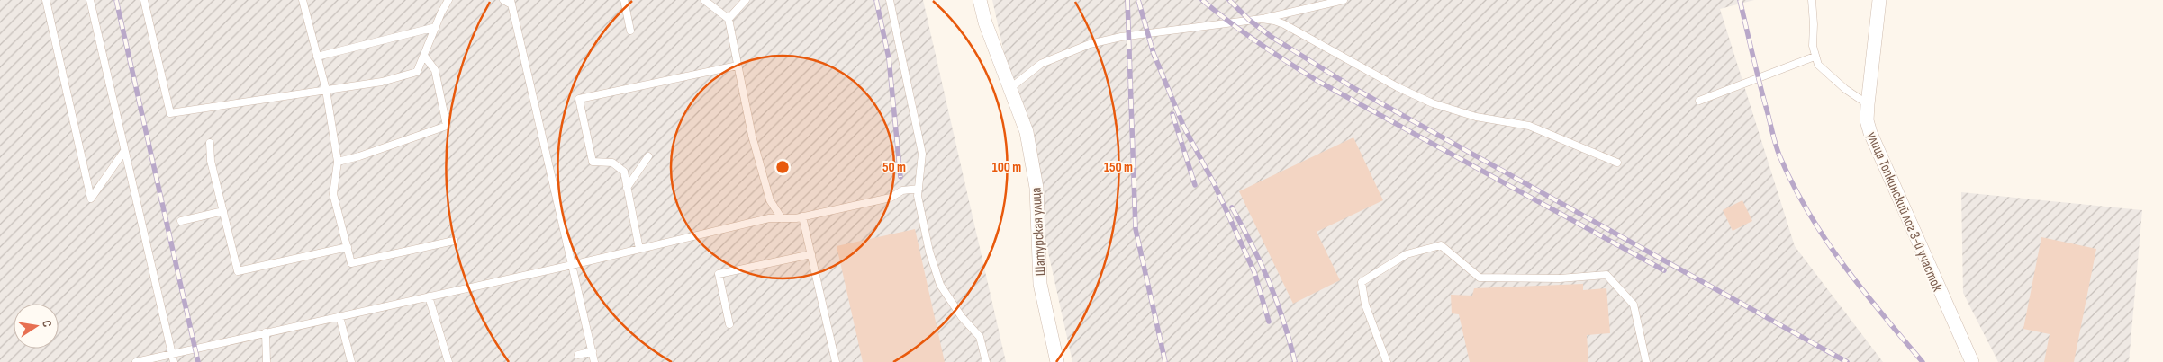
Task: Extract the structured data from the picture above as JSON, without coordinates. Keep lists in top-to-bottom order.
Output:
{
  "streets": {
    "street": ["улица Топкинский лог 3-й участок", "Шатурская улица"]
  },
  "north": "right",
  "rings": ["50 m", "100 m", "150 m"]
}
